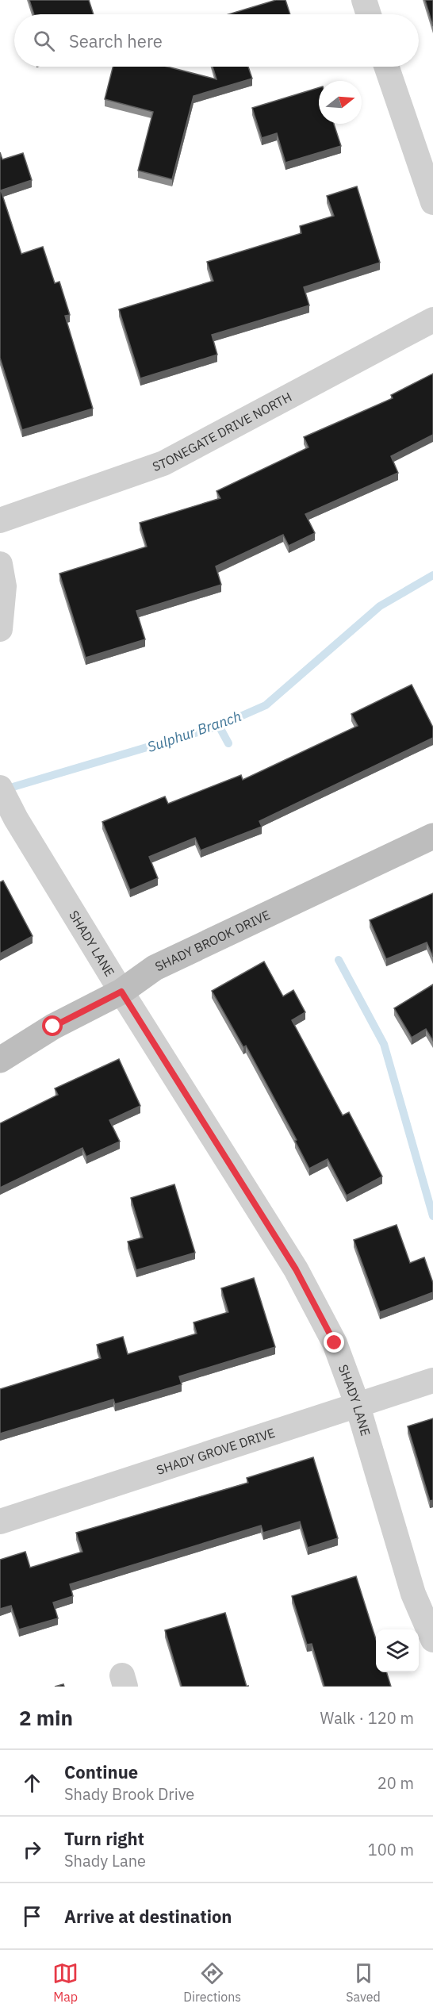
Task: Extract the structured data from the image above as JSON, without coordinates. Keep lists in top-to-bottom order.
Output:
{
  "streets": {
    "street": [
      "STONEGATE DRIVE NORTH",
      "SHADY BROOK DRIVE",
      "SHADY LANE",
      "SHADY GROVE DRIVE"
    ]
  },
  "crossings": [
    ["SHADY BROOK DRIVE", "SHADY LANE"],
    ["SHADY LANE", "SHADY GROVE DRIVE"]
  ],
  "water": ["Sulphur Branch"],
  "north": "right",
  "page": {
    "search": "Search here",
    "heading": ["2 min", "Walk · 120 m"],
    "list": [
      ["Continue", "Shady Brook Drive", "20 m"],
      ["Turn right", "Shady Lane", "100 m"],
      "Arrive at destination"
    ],
    "nav": ["Map", "Directions", "Saved"]
  }
}
